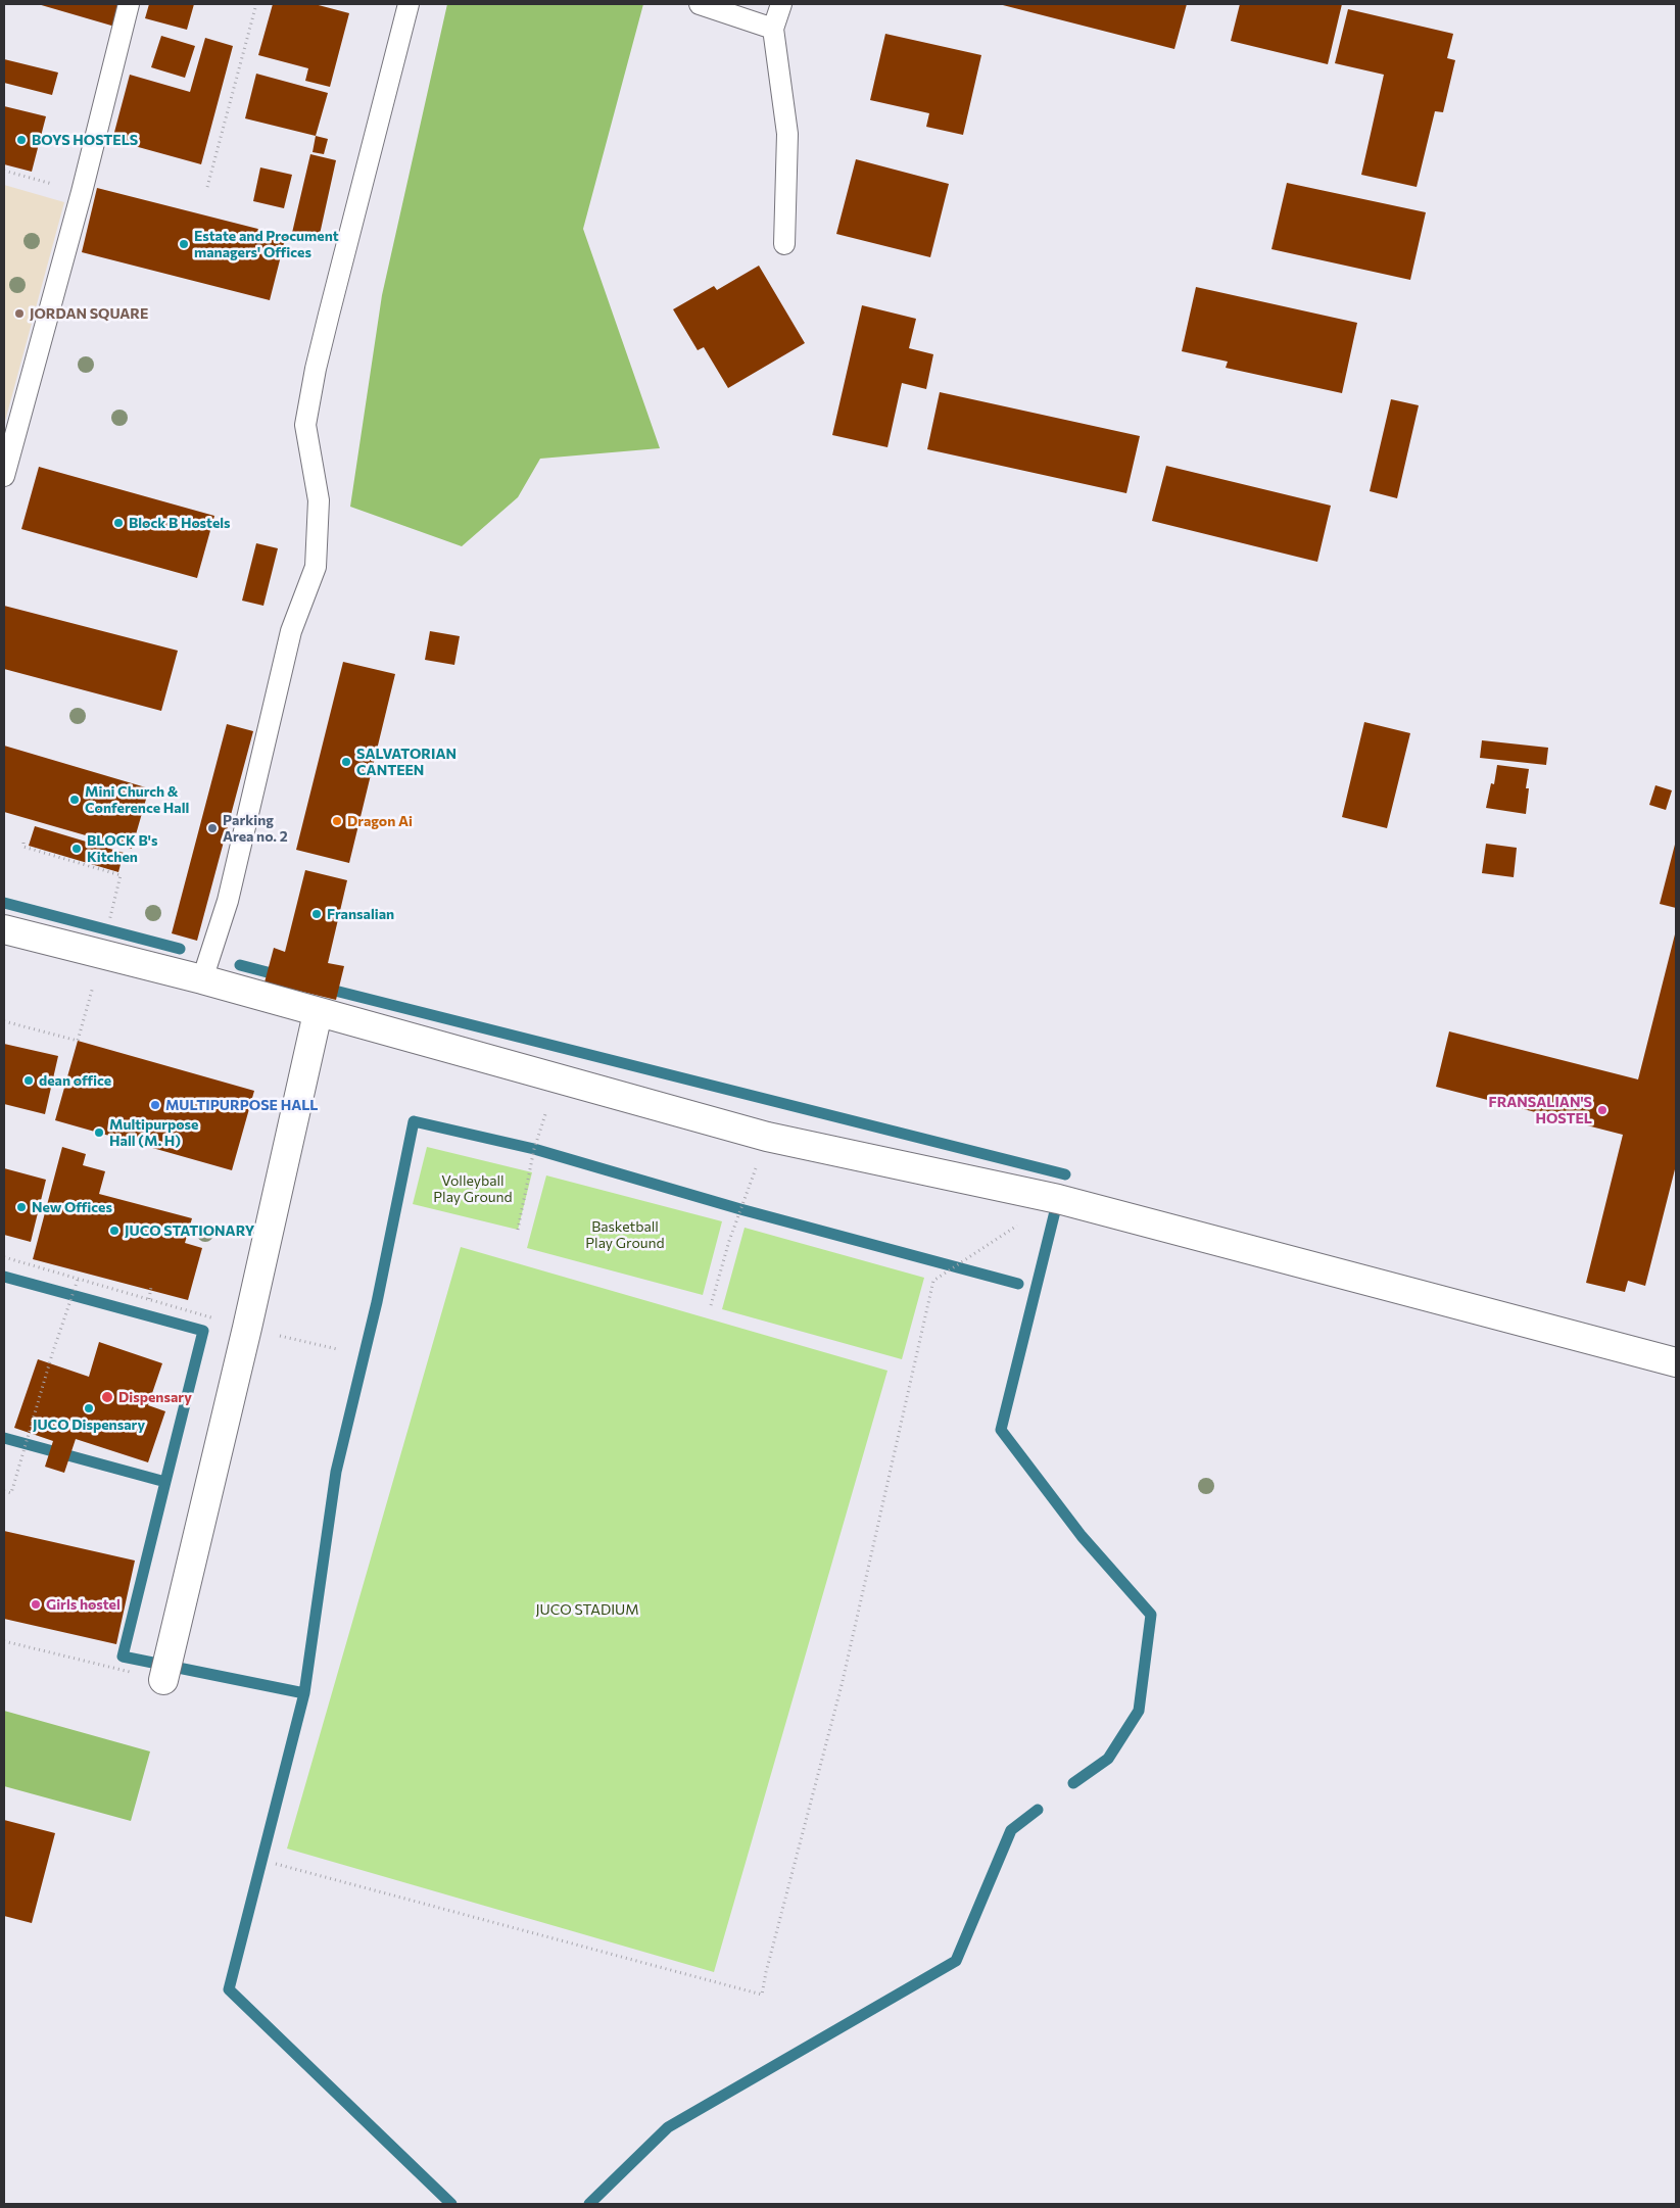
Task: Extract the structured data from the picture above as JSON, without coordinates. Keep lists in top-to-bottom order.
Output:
{
  "parks": ["Volleyball Play Ground", "Basketball Play Ground", "JUCO STADIUM"],
  "places": [
    "BOYS HOSTELS",
    "Estate and Procument managers' Offices",
    "JORDAN SQUARE",
    "Block B Hostels",
    "SALVATORIAN CANTEEN",
    "Mini Church & Conference Hall",
    "Dragon Ai",
    "Parking Area no. 2",
    "BLOCK B's Kitchen",
    "Fransalian",
    "dean office",
    "MULTIPURPOSE HALL",
    "FRANSALIAN'S HOSTEL",
    "Multipurpose Hall (M. H)",
    "New Offices",
    "JUCO STATIONARY",
    "Dispensary",
    "JUCO Dispensary",
    "Girls hostel"
  ]
}
